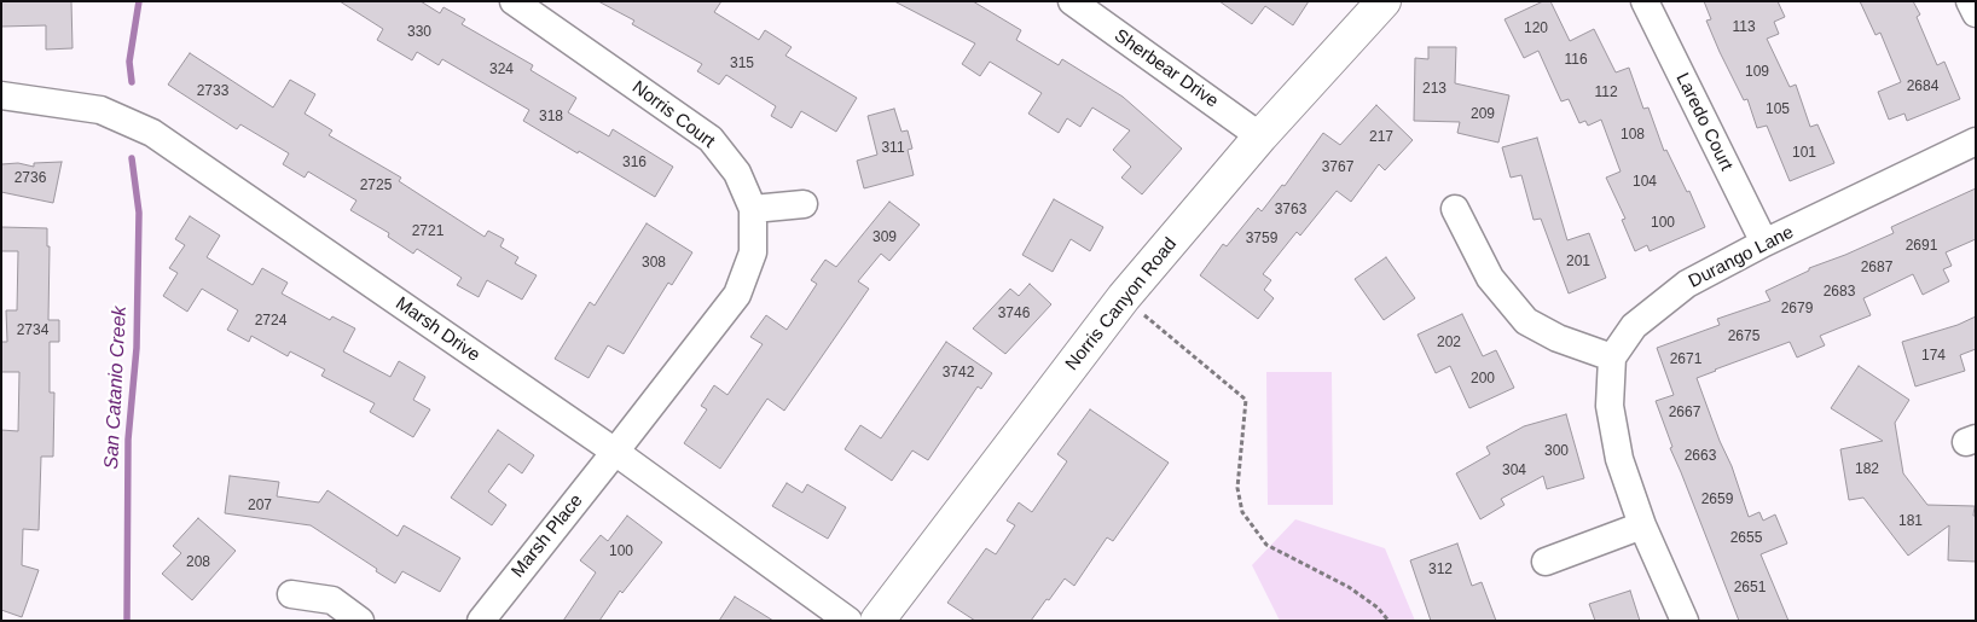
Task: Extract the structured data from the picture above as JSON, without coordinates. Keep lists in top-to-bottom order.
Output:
{
  "streets": {
    "street": [
      "Sherbear Drive",
      "Norris Court",
      "Laredo Court",
      "Durango Lane",
      "Norris Canyon Road",
      "Marsh Drive",
      "Marsh Place"
    ]
  },
  "crossings": [
    ["Sherbear Drive", "Norris Canyon Road"],
    ["Norris Court", "Marsh Drive"],
    ["Norris Court", "Marsh Place"],
    ["Laredo Court", "Durango Lane"],
    ["Marsh Drive", "Marsh Place"]
  ],
  "water": ["San Catanio Creek"],
  "house_numbers": [
    "113",
    "120",
    "330",
    "116",
    "315",
    "324",
    "109",
    "2684",
    "213",
    "2733",
    "112",
    "105",
    "209",
    "318",
    "108",
    "217",
    "311",
    "101",
    "316",
    "3767",
    "2736",
    "104",
    "2725",
    "3763",
    "100",
    "2721",
    "309",
    "3759",
    "2691",
    "201",
    "308",
    "2687",
    "2683",
    "2679",
    "3746",
    "2724",
    "2734",
    "2675",
    "202",
    "174",
    "2671",
    "3742",
    "200",
    "2667",
    "300",
    "2663",
    "182",
    "304",
    "2659",
    "207",
    "181",
    "2655",
    "100",
    "208",
    "312",
    "2651"
  ]
}
